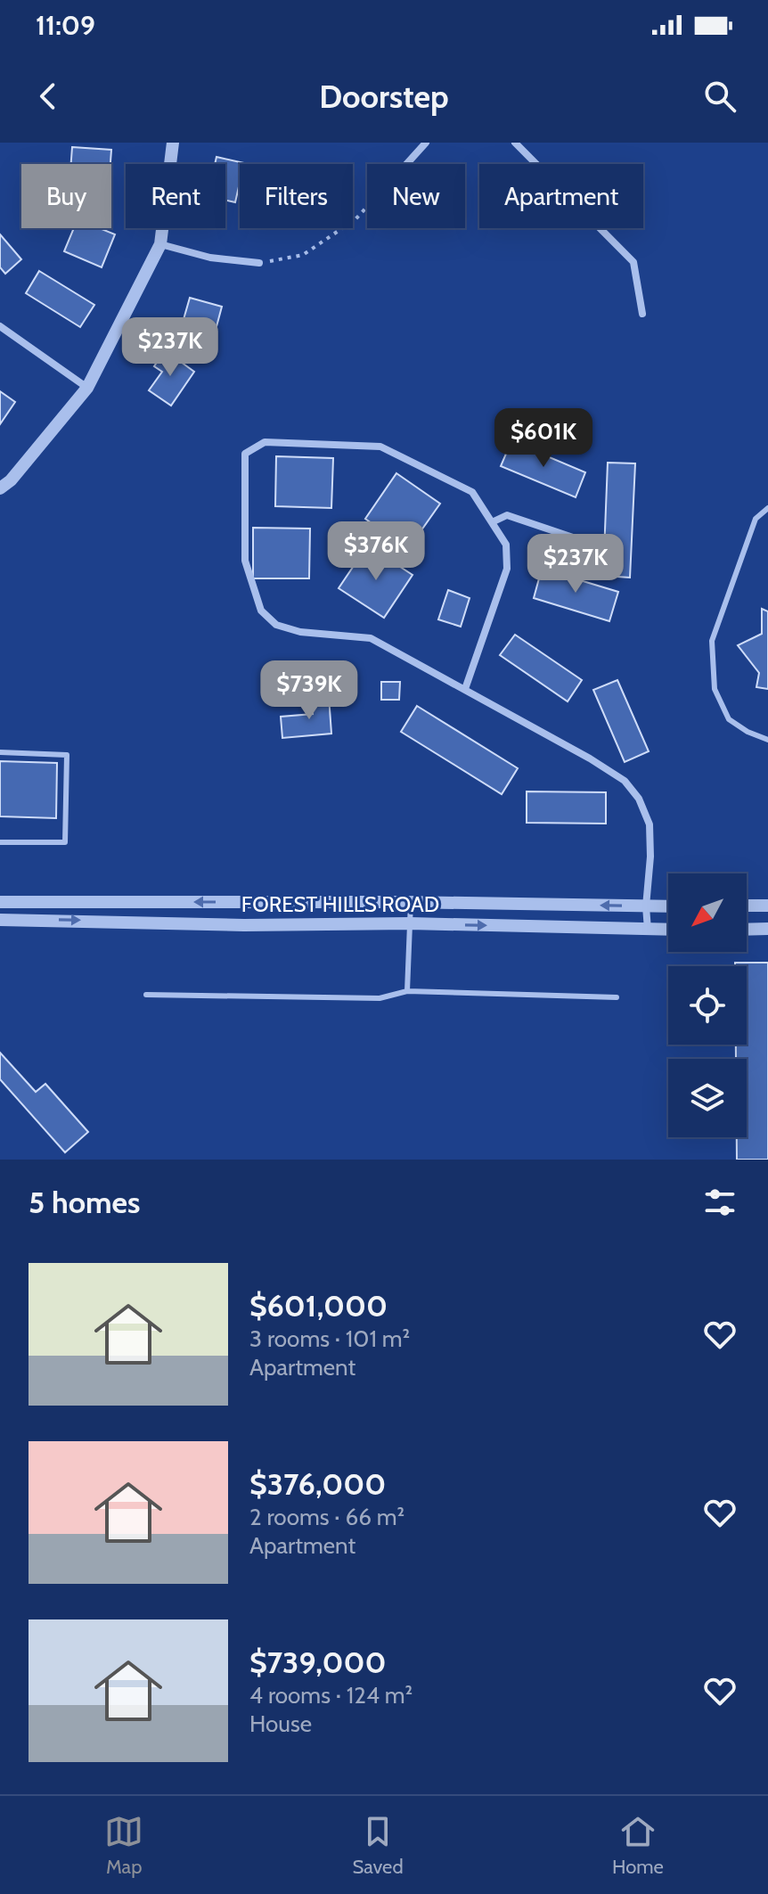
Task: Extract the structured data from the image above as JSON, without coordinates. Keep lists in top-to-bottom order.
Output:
{
  "streets": {
    "street": ["FOREST HILLS ROAD"]
  },
  "north": "bottom left",
  "page": {
    "status": "11:09",
    "header": "Doorstep",
    "chip": [
      "Buy",
      "Rent",
      "Filters",
      "New",
      "Apartment"
    ],
    "price": [
      "$237K",
      "$601K",
      "$376K",
      "$237K",
      "$739K"
    ],
    "heading": "5 homes",
    "list": [
      {
        "name": "$601,000",
        "note": "3 rooms · 101 m² · Apartment"
      },
      {
        "name": "$376,000",
        "note": "2 rooms · 66 m² · Apartment"
      },
      {
        "name": "$739,000",
        "note": "4 rooms · 124 m² · House"
      }
    ],
    "tabs": ["Map", "Saved", "Home"]
  }
}
